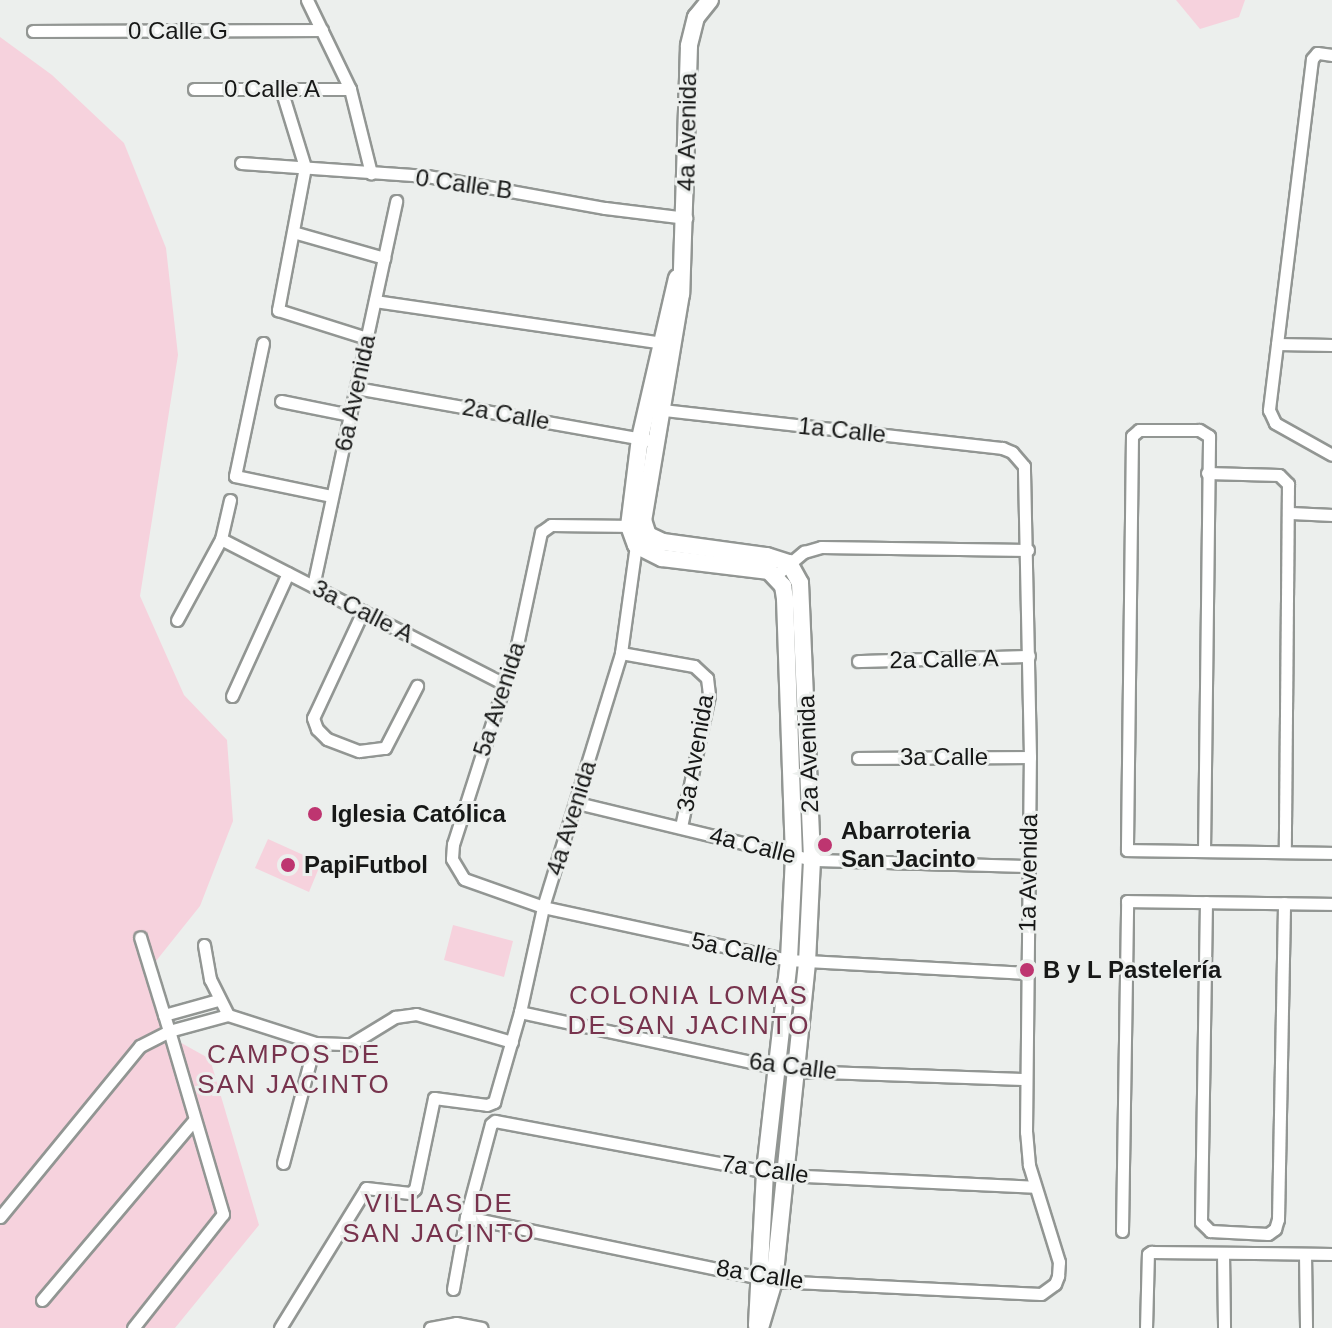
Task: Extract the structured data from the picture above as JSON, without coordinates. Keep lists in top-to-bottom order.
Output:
{
  "streets": {
    "street": [
      "0 Calle G",
      "0 Calle A",
      "4a Avenida",
      "0 Calle B",
      "6a Avenida",
      "2a Calle",
      "1a Calle",
      "3a Calle A",
      "2a Calle A",
      "5a Avenida",
      "3a Avenida",
      "2a Avenida",
      "3a Calle",
      "4a Calle",
      "1a Avenida",
      "5a Calle",
      "6a Calle",
      "7a Calle",
      "8a Calle"
    ]
  },
  "crossings": [
    ["4a Avenida", "0 Calle B"],
    ["4a Avenida", "2a Calle"],
    ["4a Avenida", "1a Calle"],
    ["4a Avenida", "5a Avenida"],
    ["4a Avenida", "3a Avenida"],
    ["4a Avenida", "4a Calle"],
    ["4a Avenida", "5a Calle"],
    ["4a Avenida", "6a Calle"],
    ["6a Avenida", "2a Calle"],
    ["6a Avenida", "3a Calle A"],
    ["1a Calle", "1a Avenida"],
    ["3a Calle A", "5a Avenida"],
    ["2a Calle A", "1a Avenida"],
    ["5a Avenida", "5a Calle"],
    ["3a Avenida", "4a Calle"],
    ["2a Avenida", "4a Calle"],
    ["2a Avenida", "5a Calle"],
    ["2a Avenida", "6a Calle"],
    ["2a Avenida", "7a Calle"],
    ["2a Avenida", "8a Calle"],
    ["3a Calle", "1a Avenida"],
    ["4a Calle", "1a Avenida"],
    ["1a Avenida", "5a Calle"],
    ["1a Avenida", "6a Calle"],
    ["1a Avenida", "7a Calle"],
    ["1a Avenida", "8a Calle"],
    ["7a Calle", "8a Calle"]
  ],
  "districts": ["COLONIA LOMAS DE SAN JACINTO", "CAMPOS DE SAN JACINTO", "VILLAS DE SAN JACINTO"],
  "places": [
    "Iglesia Católica",
    "Abarroteria San Jacinto",
    "PapiFutbol",
    "B y L Pastelería"
  ]
}
